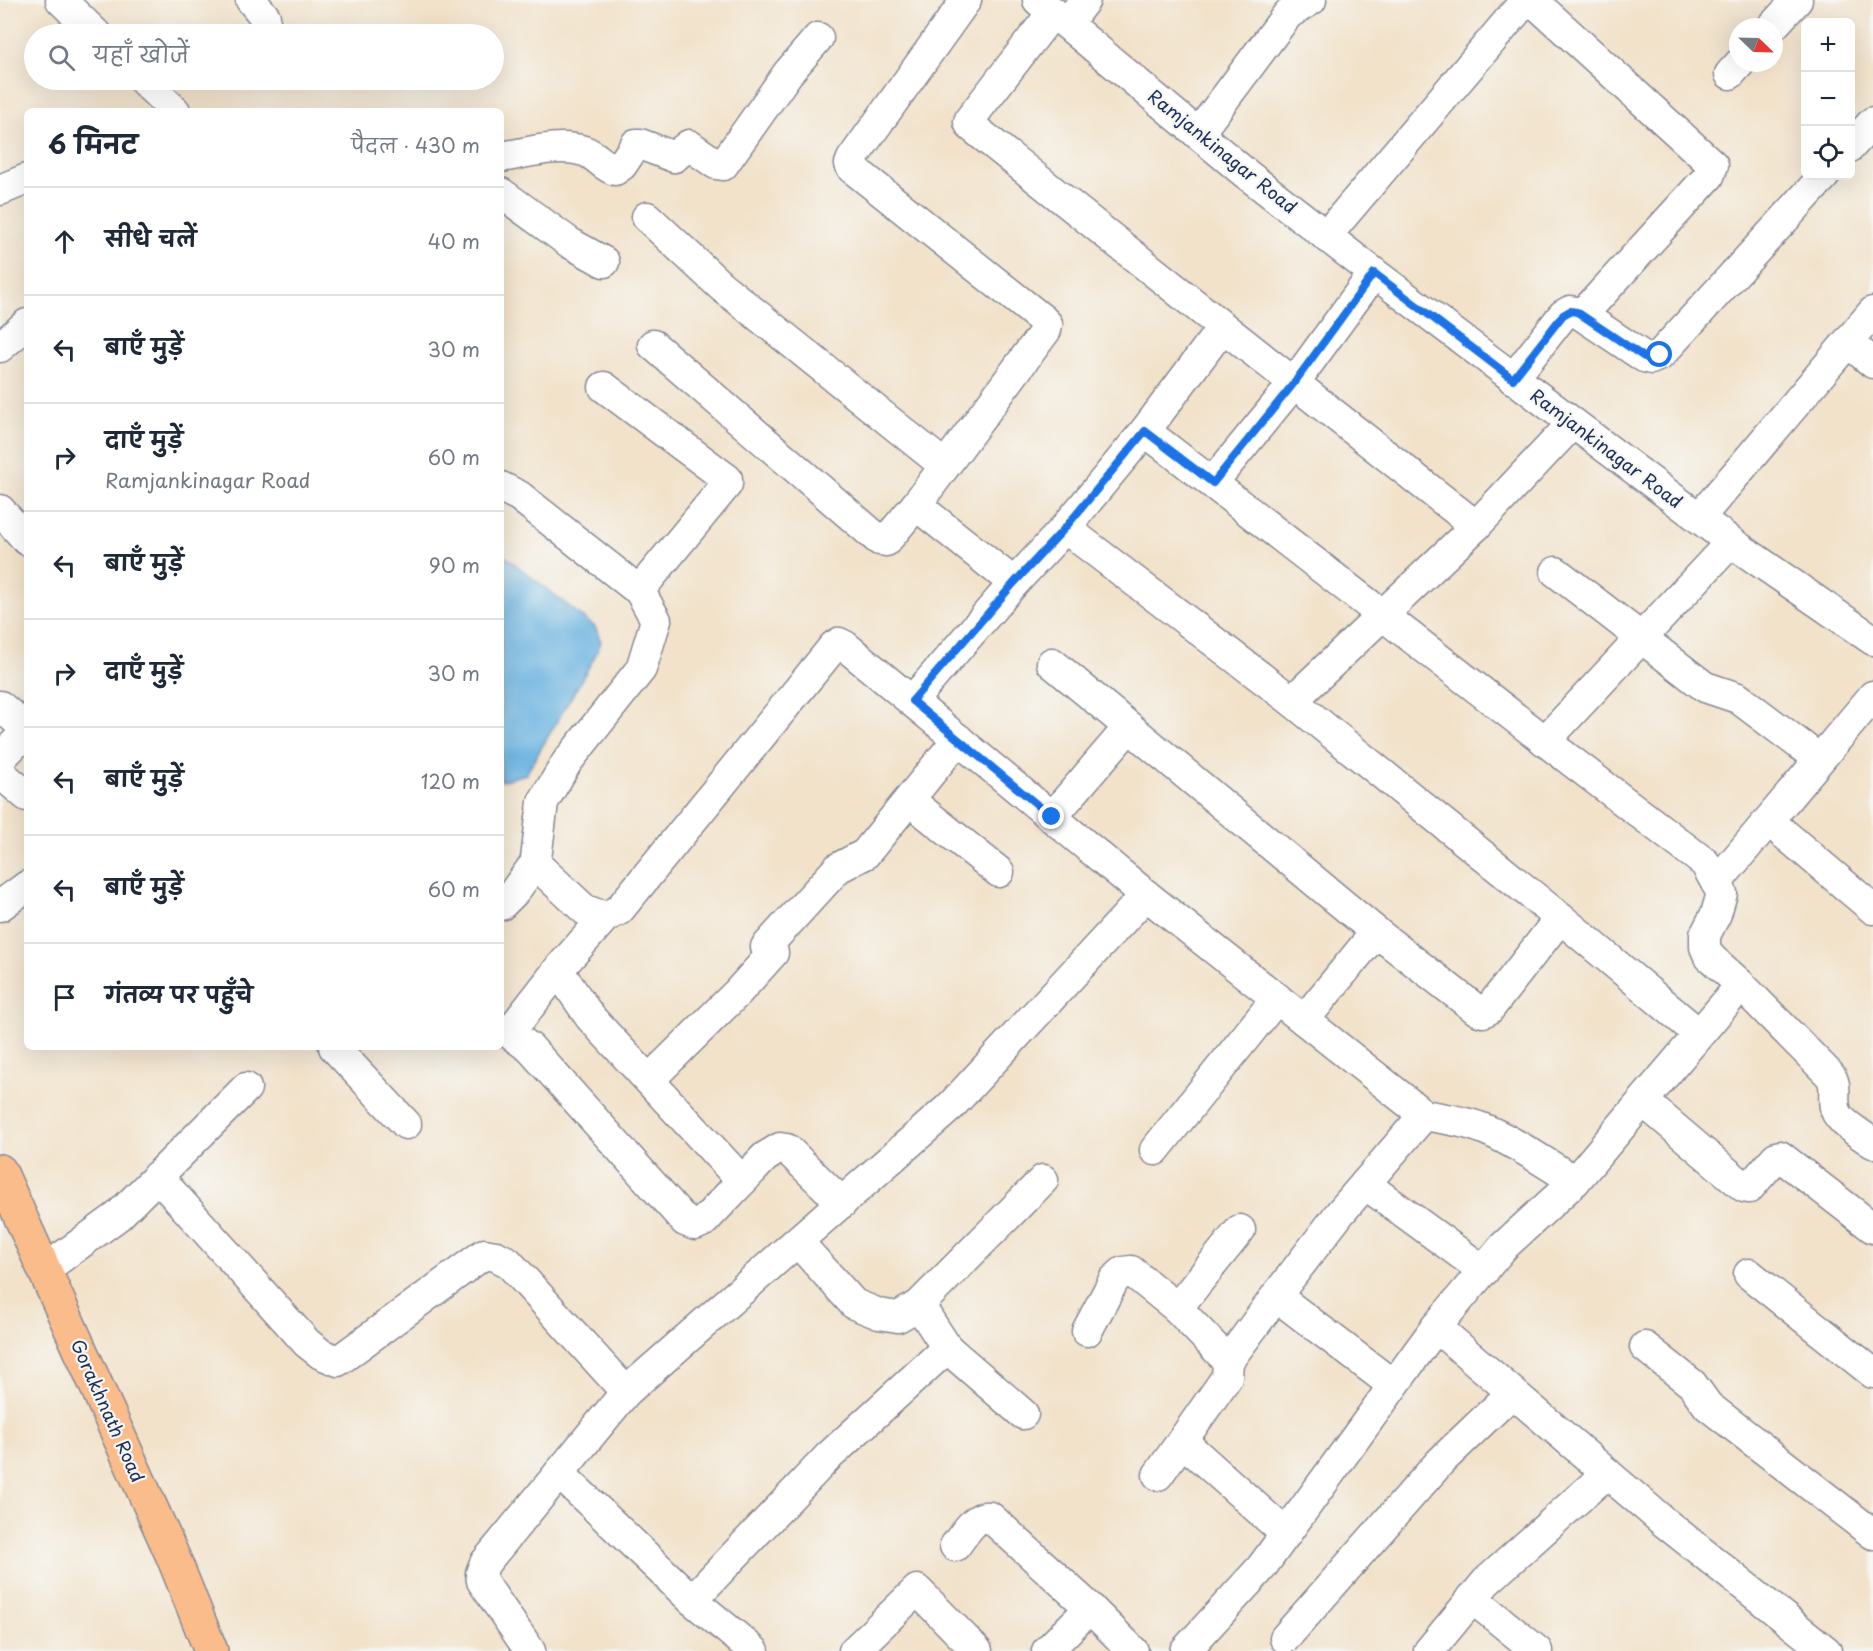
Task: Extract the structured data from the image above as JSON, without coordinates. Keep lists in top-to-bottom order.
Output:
{
  "streets": {
    "main road": ["Gorakhnath Road"],
    "street": ["Ramjankinagar Road"]
  },
  "north": "bottom right",
  "page": {
    "map_buttons": ["+", "−"],
    "search": "यहाँ खोजें",
    "heading": ["6 मिनट", "पैदल · 430 m"],
    "list": [
      ["सीधे चलें", "40 m"],
      ["बाएँ मुड़ें", "30 m"],
      ["दाएँ मुड़ें", "Ramjankinagar Road", "60 m"],
      ["बाएँ मुड़ें", "90 m"],
      ["दाएँ मुड़ें", "30 m"],
      ["बाएँ मुड़ें", "120 m"],
      ["बाएँ मुड़ें", "60 m"],
      "गंतव्य पर पहुँचे"
    ]
  }
}
